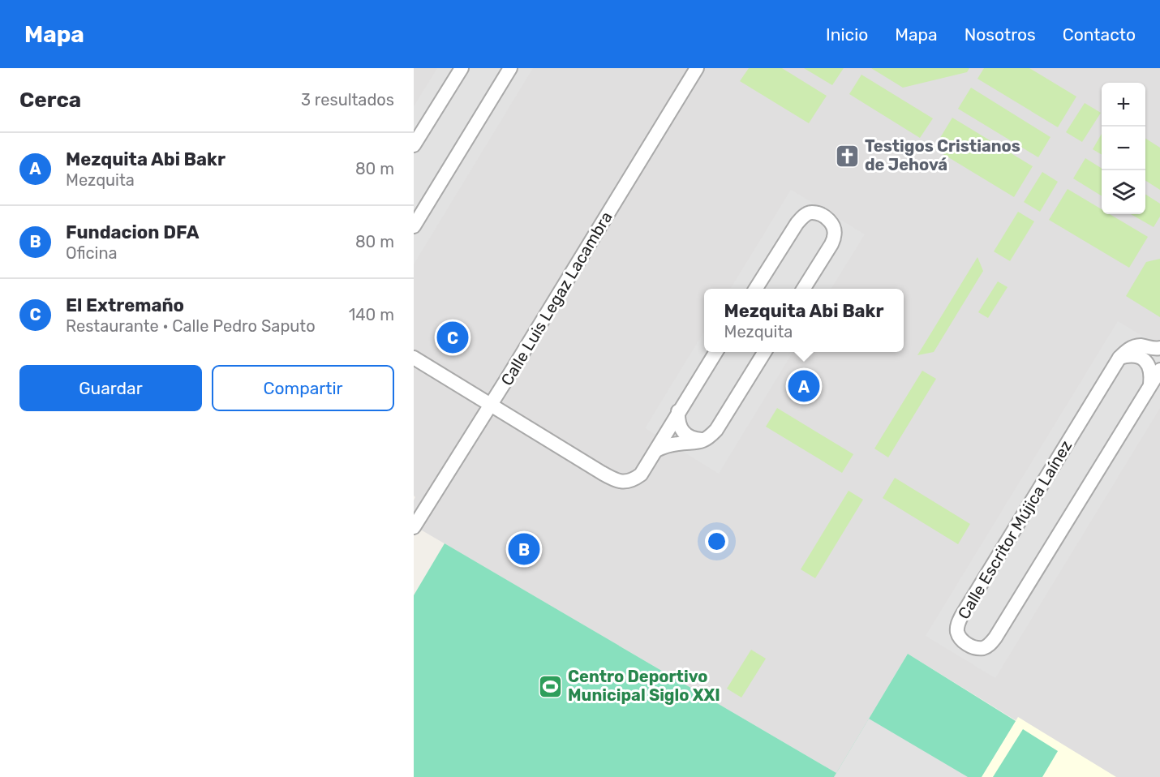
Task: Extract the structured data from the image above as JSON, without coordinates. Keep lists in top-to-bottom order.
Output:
{
  "streets": {
    "street": ["Calle Luis Legaz Lacambra", "Calle Escritor Mújica Laínez"]
  },
  "places": {
    "church": ["Testigos Cristianos de Jehová"],
    "sports": ["Centro Deportivo Municipal Siglo XXI"]
  },
  "page": {
    "header": "Mapa",
    "nav": [
      "Inicio",
      "Mapa",
      "Nosotros",
      "Contacto"
    ],
    "heading": ["Cerca", "3 resultados"],
    "map_buttons": ["+", "−"],
    "list": [
      {
        "mark": "A",
        "name": "Mezquita Abi Bakr",
        "note": "Mezquita",
        "value": "80 m"
      },
      {
        "mark": "B",
        "name": "Fundacion DFA",
        "note": "Oficina",
        "value": "80 m"
      },
      {
        "mark": "C",
        "name": "El Extremaño",
        "note": "Restaurante · Calle Pedro Saputo",
        "value": "140 m"
      }
    ],
    "popup": ["Mezquita Abi Bakr", "Mezquita"],
    "pins": ["C", "A", "B"],
    "buttons": ["Guardar", "Compartir"]
  }
}
